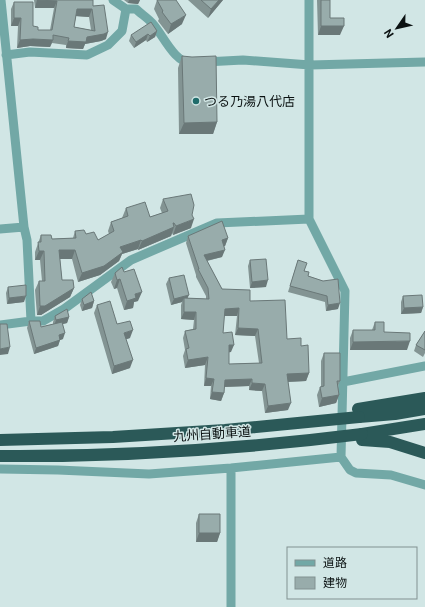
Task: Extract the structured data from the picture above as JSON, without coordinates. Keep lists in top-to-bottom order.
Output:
{
  "streets": {
    "highway": ["九州自動車道"]
  },
  "places": ["つる乃湯八代店"],
  "legend": ["道路", "建物"],
  "north": "bottom left"
}
